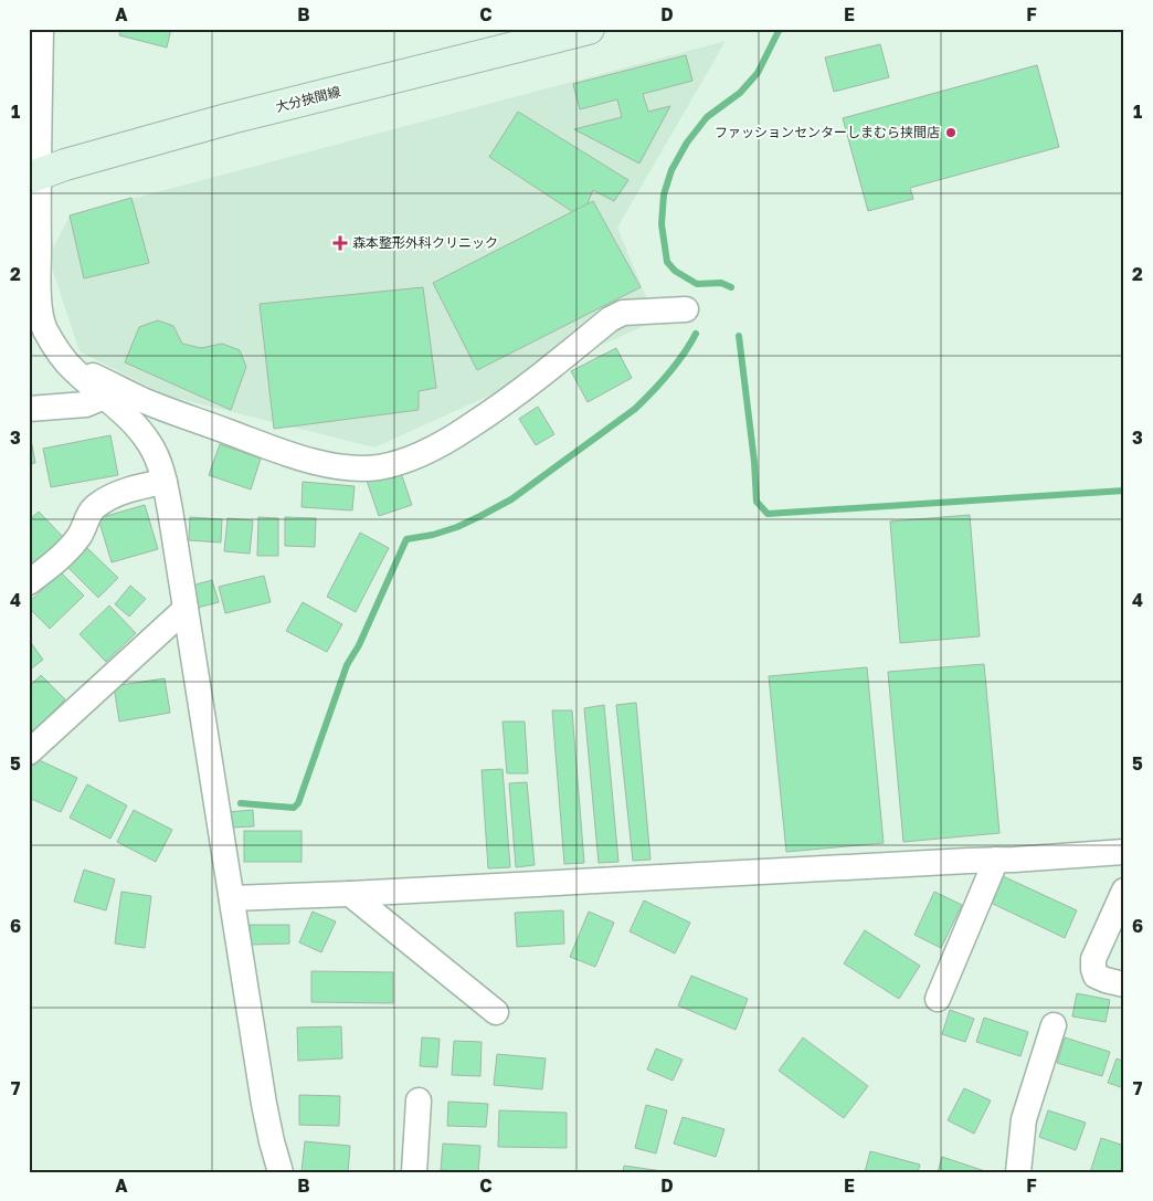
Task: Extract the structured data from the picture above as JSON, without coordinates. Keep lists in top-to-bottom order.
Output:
{
  "streets": {
    "main road": ["大分挾間線"]
  },
  "places": {
    "other": ["ファッションセンターしまむら挟間店"],
    "health": ["森本整形外科クリニック"]
  },
  "grid": {
    "columns": [
      "A",
      "B",
      "C",
      "D",
      "E",
      "F"
    ],
    "rows": [
      "1",
      "2",
      "3",
      "4",
      "5",
      "6",
      "7"
    ]
  }
}
